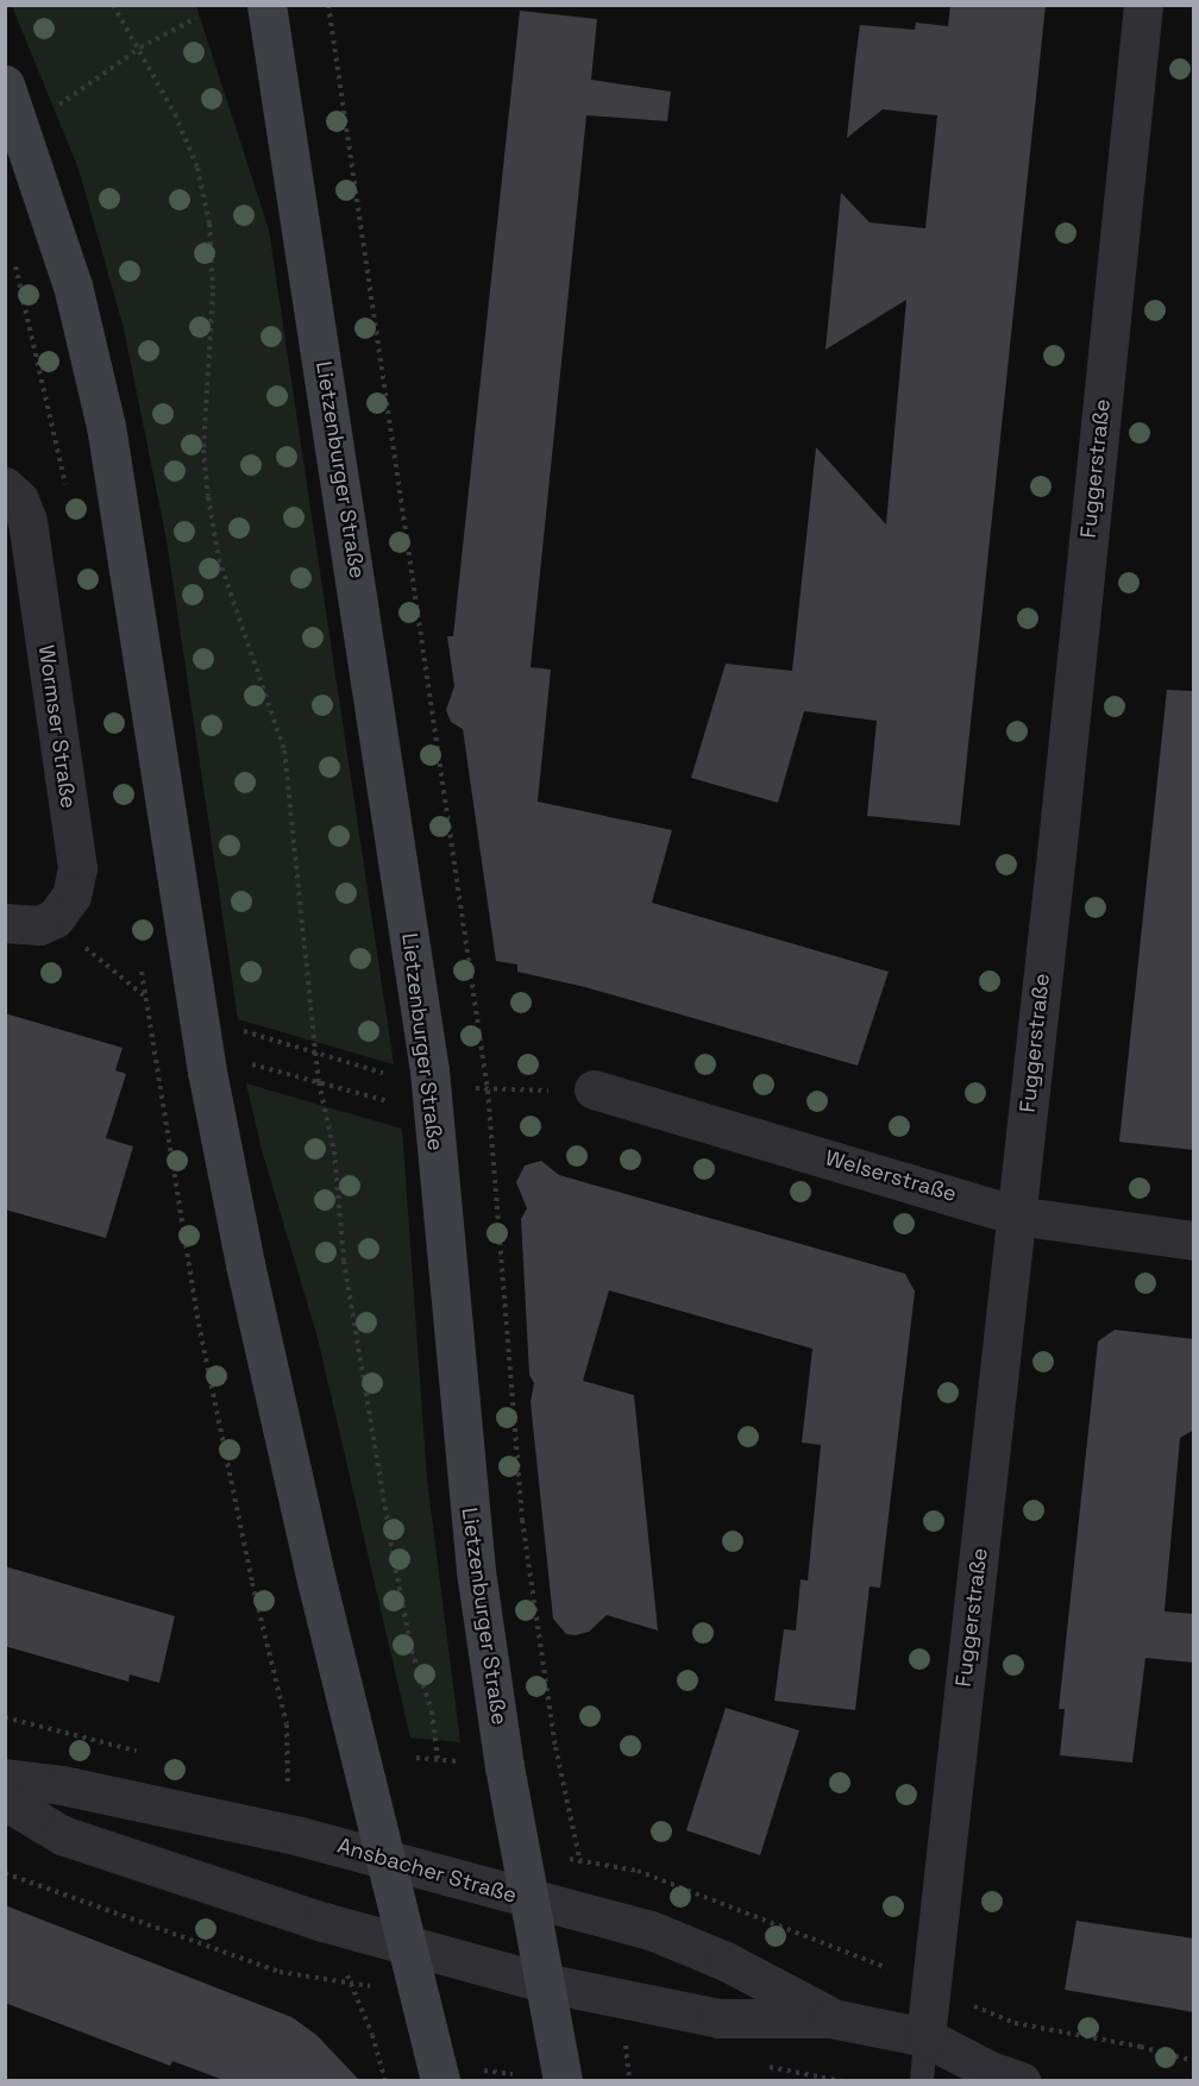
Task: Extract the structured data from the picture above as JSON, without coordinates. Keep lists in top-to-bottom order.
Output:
{
  "streets": {
    "main road": ["Lietzenburger Straße"],
    "street": [
      "Fuggerstraße",
      "Wormser Straße",
      "Welserstraße",
      "Ansbacher Straße"
    ]
  },
  "crossings": [
    ["Fuggerstraße", "Welserstraße"],
    ["Fuggerstraße", "Ansbacher Straße"],
    ["Lietzenburger Straße", "Ansbacher Straße"]
  ]
}
